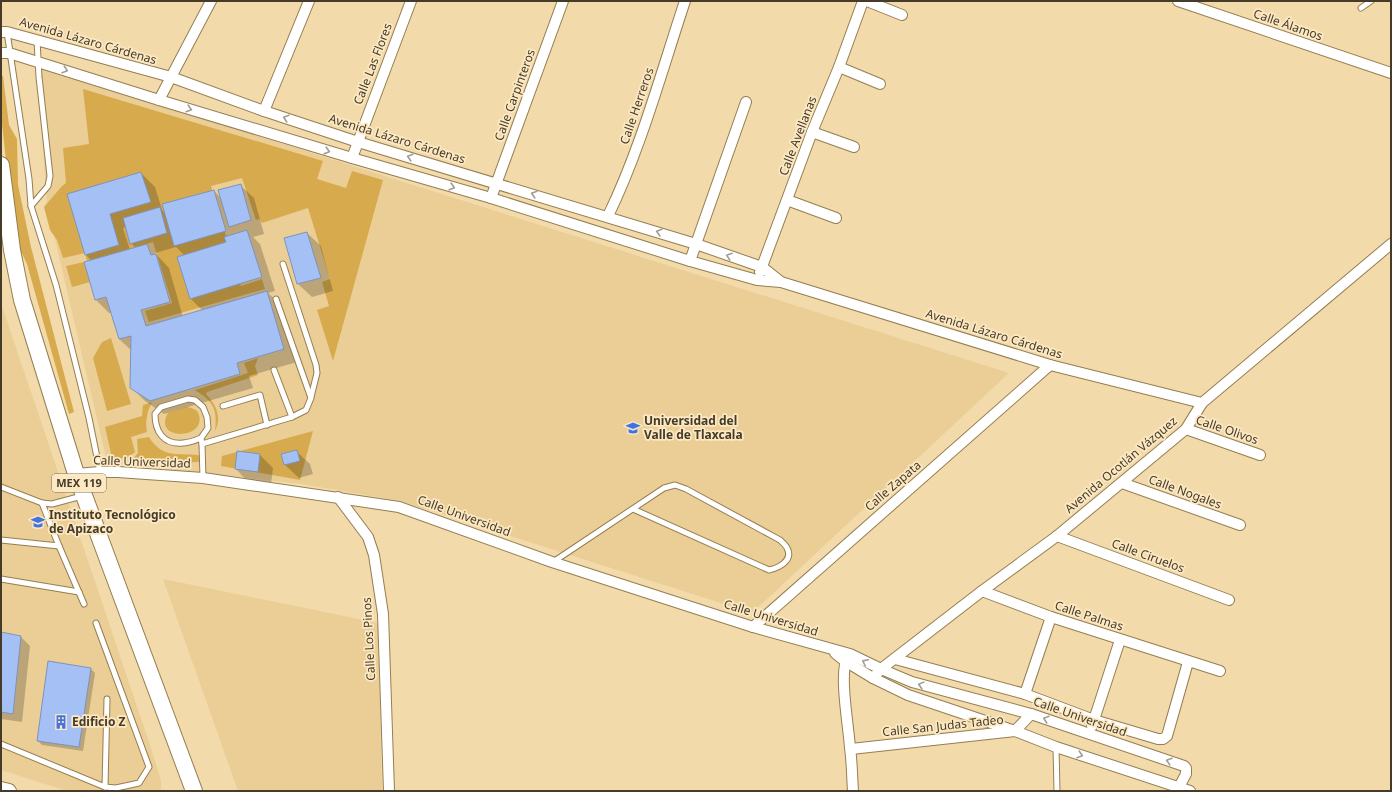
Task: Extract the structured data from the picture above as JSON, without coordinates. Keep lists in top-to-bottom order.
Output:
{
  "streets": {
    "main road": ["MEX 119"],
    "street": [
      "Calle Álamos",
      "Avenida Lázaro Cárdenas",
      "Calle Las Flores",
      "Calle Carpinteros",
      "Calle Herreros",
      "Calle Avellanas",
      "Calle Olivos",
      "Calle Universidad",
      "Avenida Ocotlán Vázquez",
      "Calle Zapata",
      "Calle Nogales",
      "Calle Ciruelos",
      "Calle Palmas",
      "Calle Los Pinos",
      "Calle San Judas Tadeo"
    ]
  },
  "crossings": [
    ["Avenida Lázaro Cárdenas", "Calle Las Flores"],
    ["Avenida Lázaro Cárdenas", "Calle Carpinteros"],
    ["Avenida Lázaro Cárdenas", "Calle Herreros"],
    ["Avenida Lázaro Cárdenas", "Calle Avellanas"],
    ["Avenida Lázaro Cárdenas", "Avenida Ocotlán Vázquez"],
    ["Avenida Lázaro Cárdenas", "Calle Zapata"],
    ["Calle Olivos", "Avenida Ocotlán Vázquez"],
    ["Calle Universidad", "Avenida Ocotlán Vázquez"],
    ["Calle Universidad", "MEX 119"],
    ["Calle Universidad", "Calle Zapata"],
    ["Calle Universidad", "Calle Los Pinos"],
    ["Calle Universidad", "Calle San Judas Tadeo"],
    ["Avenida Ocotlán Vázquez", "Calle Nogales"],
    ["Avenida Ocotlán Vázquez", "Calle Ciruelos"],
    ["Avenida Ocotlán Vázquez", "Calle Palmas"]
  ],
  "places": {
    "school or university": ["Universidad del Valle de Tlaxcala", "Instituto Tecnológico de Apizaco"],
    "building": ["Edificio Z"]
  }
}
